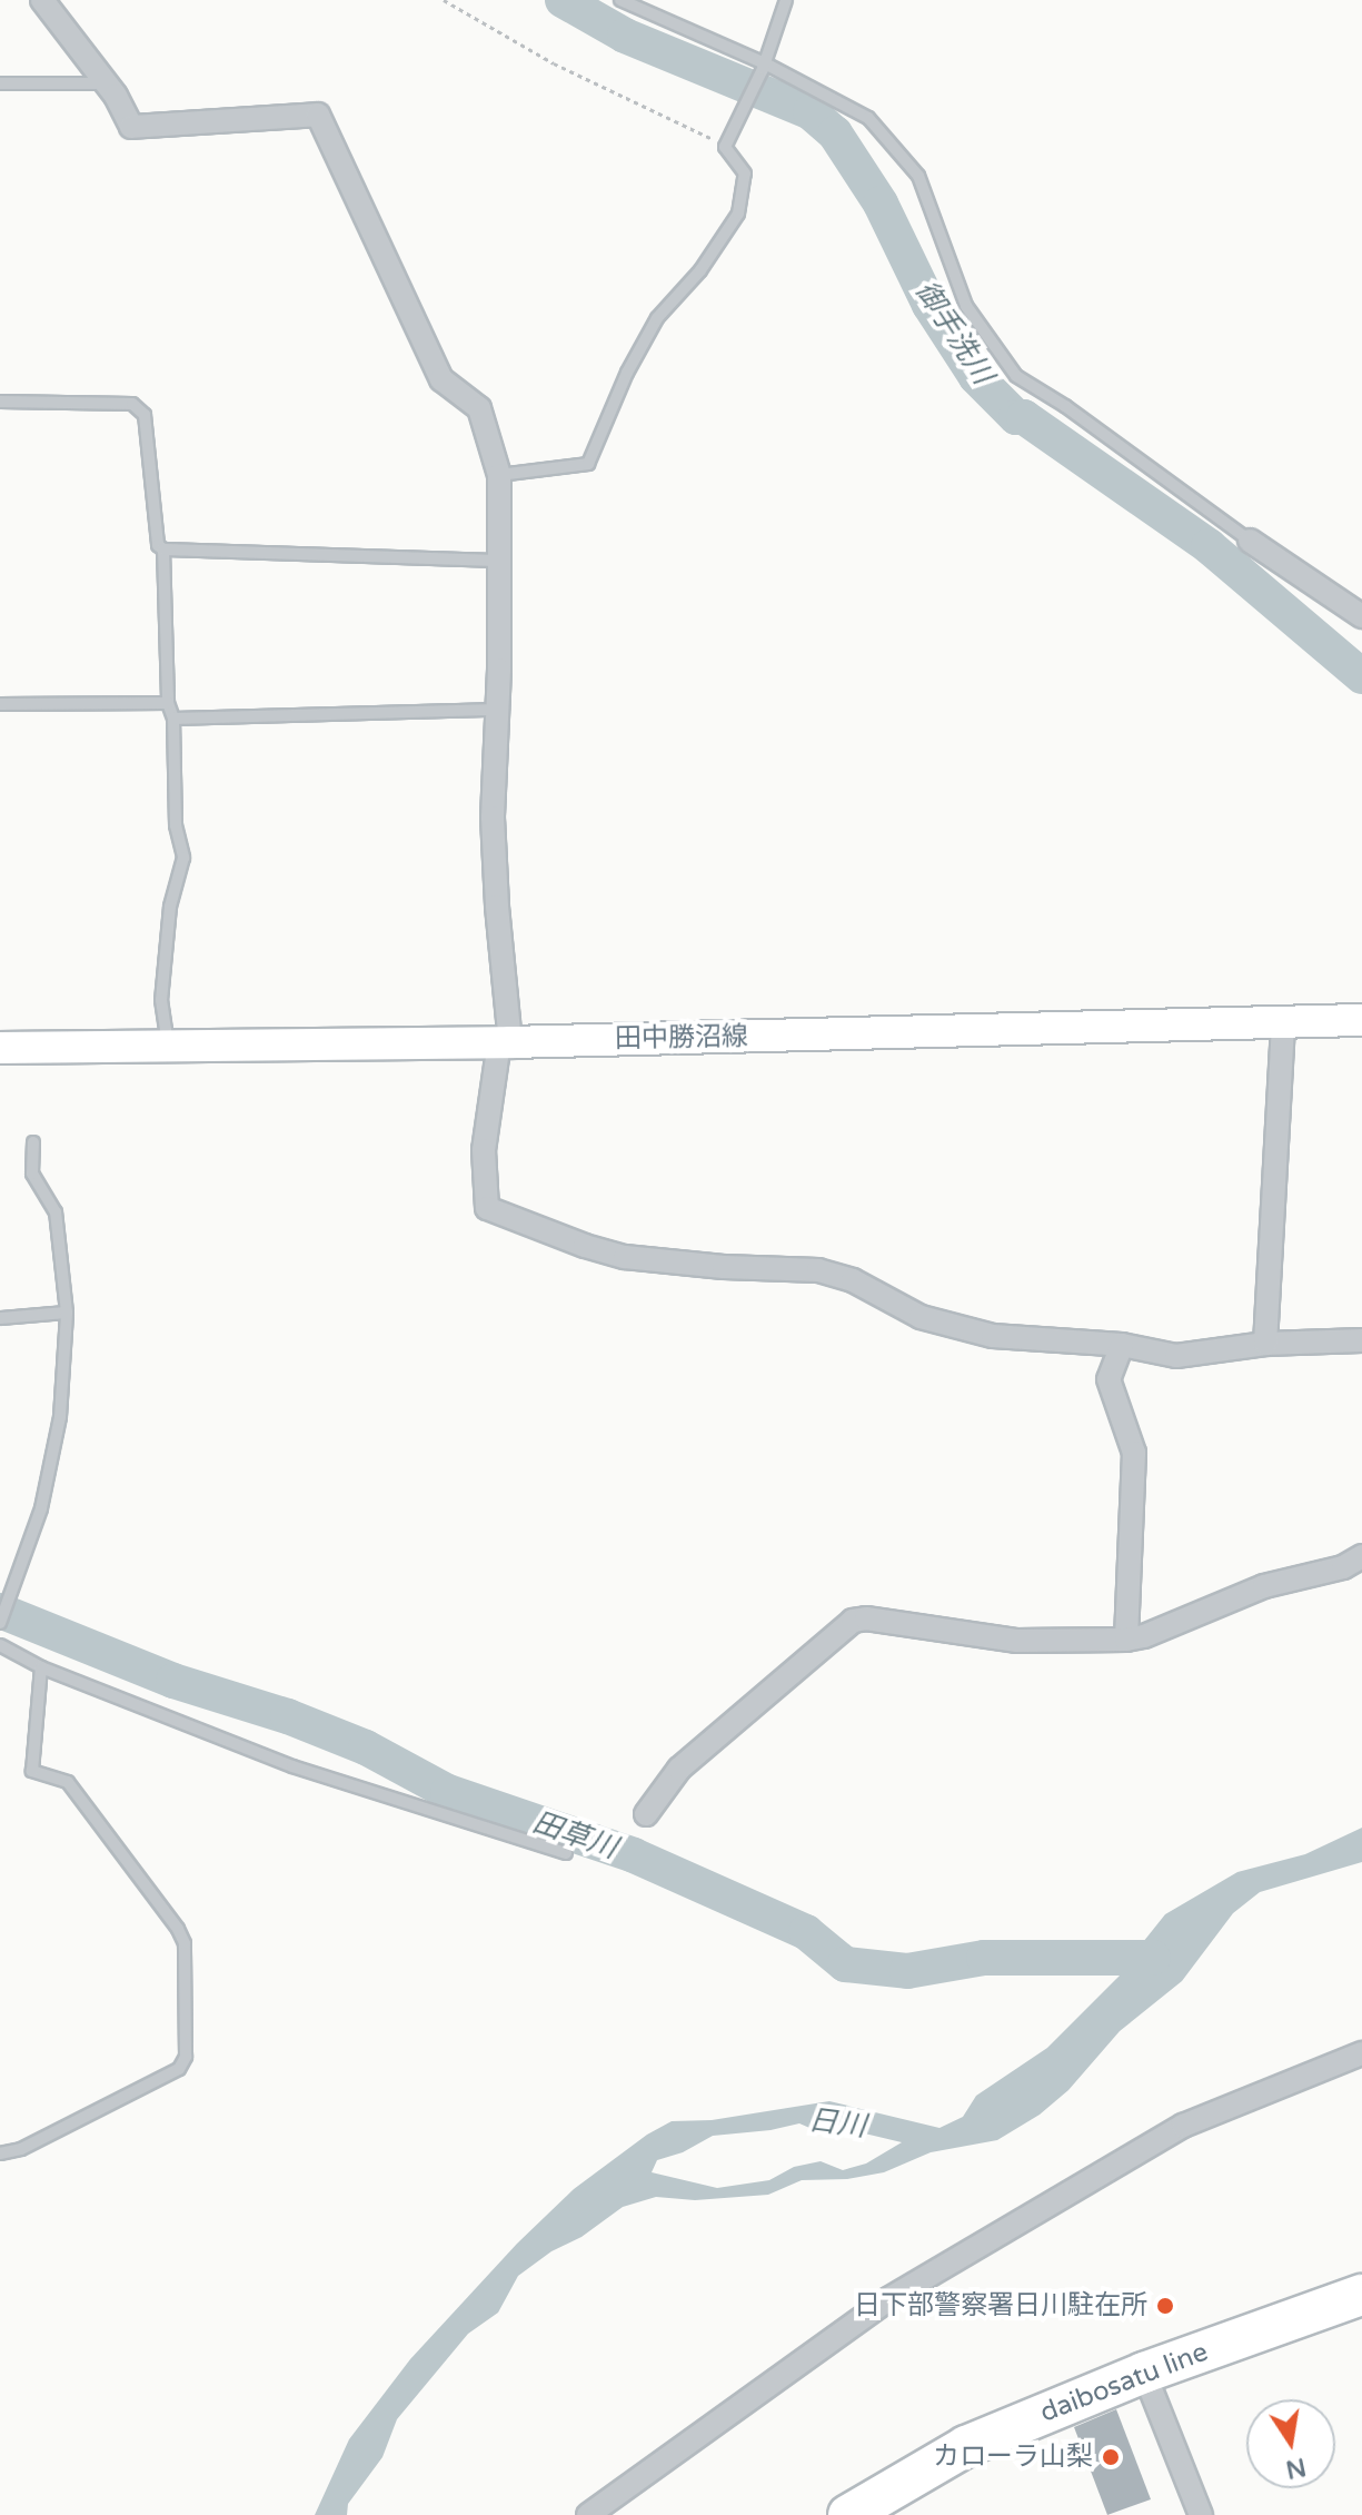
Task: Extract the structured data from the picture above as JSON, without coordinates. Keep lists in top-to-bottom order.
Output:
{
  "streets": {
    "highway": ["daibosatu line"],
    "main road": ["田中勝沼線"]
  },
  "water": ["御手洗川", "田草川", "日川"],
  "places": ["日下部警察署日川駐在所", "カローラ山梨"],
  "north": "bottom"
}
